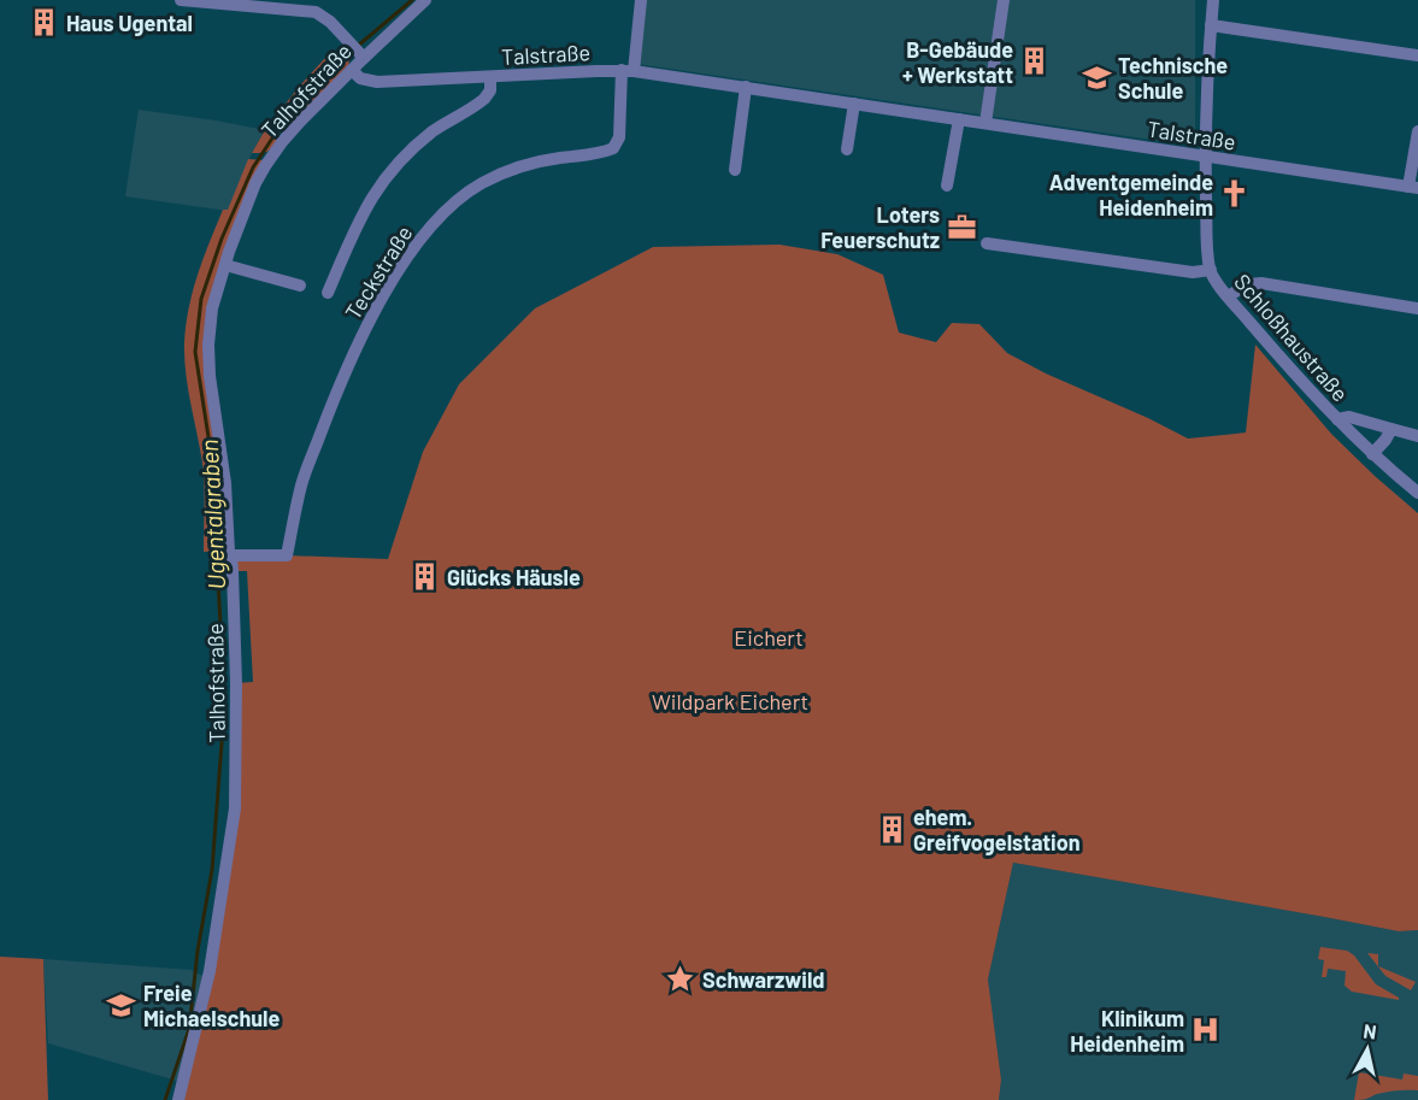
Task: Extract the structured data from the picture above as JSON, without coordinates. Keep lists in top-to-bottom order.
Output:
{
  "streets": {
    "street": [
      "Talstraße",
      "Talhofstraße",
      "Teckstraße",
      "Schloßhaustraße"
    ]
  },
  "crossings": [
    ["Talstraße", "Talhofstraße"],
    ["Talstraße", "Teckstraße"],
    ["Talstraße", "Schloßhaustraße"],
    ["Talhofstraße", "Teckstraße"]
  ],
  "water": ["Ugentalgraben"],
  "parks": ["Eichert", "Wildpark Eichert"],
  "places": {
    "building": [
      "Haus Ugental",
      "B-Gebäude + Werkstatt",
      "Glücks Häusle",
      "ehem. Greifvogelstation"
    ],
    "school or university": ["Technische Schule", "Freie Michaelschule"],
    "church": ["Adventgemeinde Heidenheim"],
    "office": ["Loters Feuerschutz"],
    "place": ["Schwarzwild"],
    "hospital": ["Klinikum Heidenheim"]
  },
  "north": "top"
}
